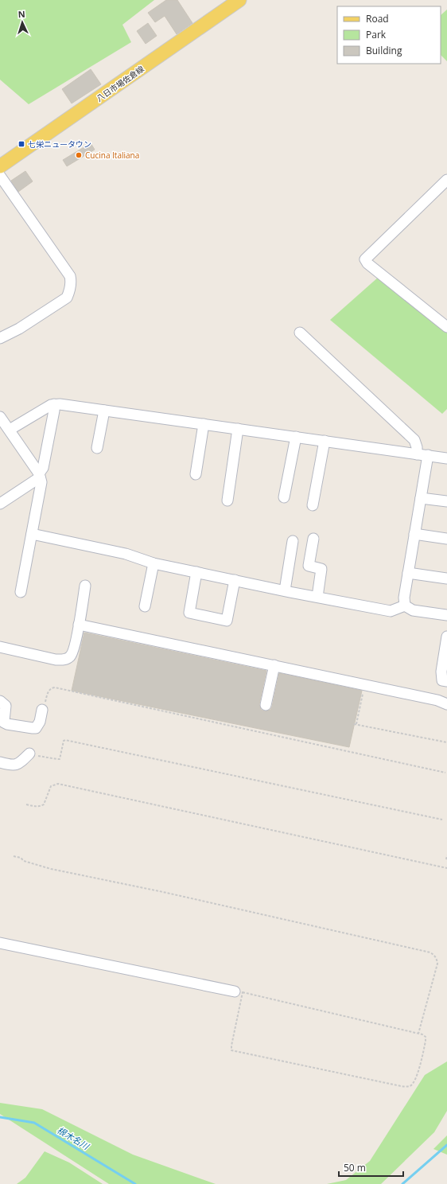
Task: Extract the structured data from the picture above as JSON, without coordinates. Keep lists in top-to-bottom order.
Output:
{
  "streets": {
    "main road": ["八日市場佐倉線"]
  },
  "water": ["根木名川"],
  "places": {
    "transit": ["七栄ニュータウン"],
    "other": ["Cucina Italiana"]
  },
  "legend": ["Road", "Park", "Building"],
  "scale_bar": "50 m",
  "north": "top"
}
